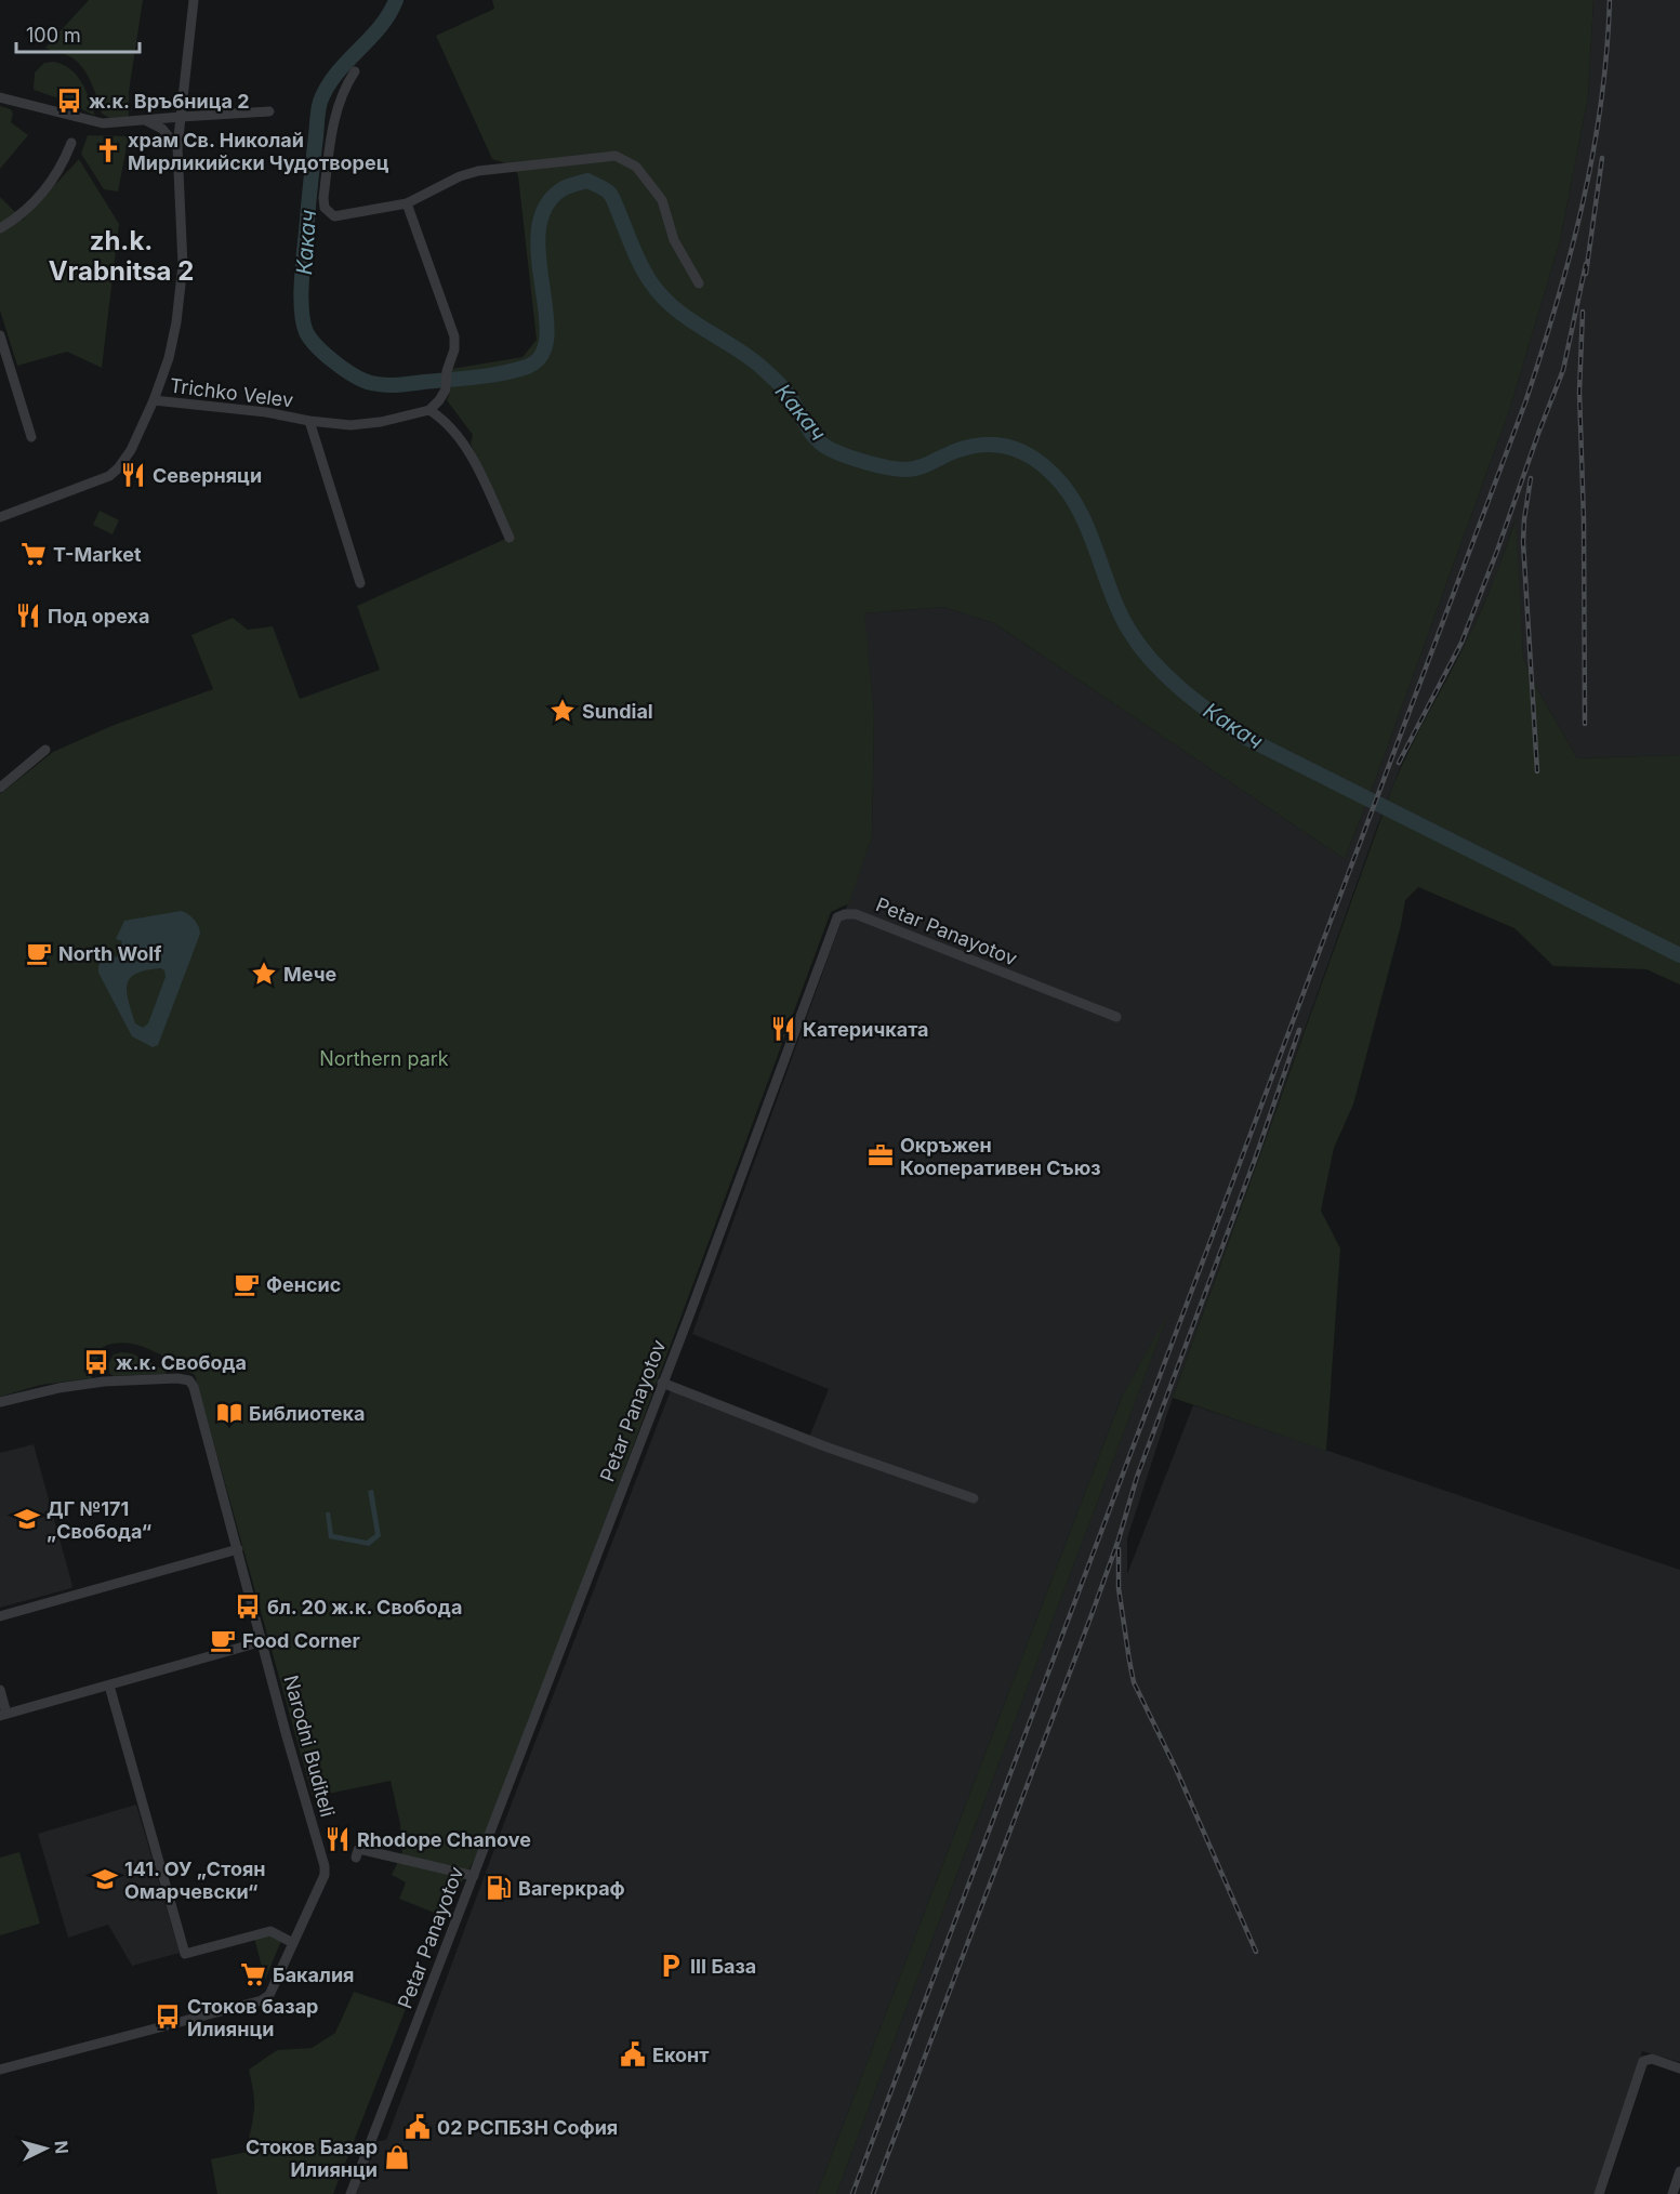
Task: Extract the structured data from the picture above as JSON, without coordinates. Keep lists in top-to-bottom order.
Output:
{
  "streets": {
    "street": ["Trichko Velev", "Petar Panayotov", "Narodni Buditeli"]
  },
  "districts": ["zh.k. Vrabnitsa 2"],
  "water": ["Какач"],
  "parks": ["Northern park"],
  "places": {
    "bus stop": [
      "ж.к. Връбница 2",
      "ж.к. Свобода",
      "бл. 20 ж.к. Свобода",
      "Стоков базар Илиянци"
    ],
    "church": ["храм Св. Николай Мирликийски Чудотворец"],
    "restaurant": [
      "Северняци",
      "Под ореха",
      "Катеричката",
      "Rhodope Chanove"
    ],
    "supermarket": ["T-Market", "Бакалия"],
    "place": ["Sundial", "Мече"],
    "cafe": ["North Wolf", "Фенсис", "Food Corner"],
    "office": ["Окръжен Кооперативен Съюз"],
    "library": ["Библиотека"],
    "school or university": ["ДГ №171 „Свобода“", "141. ОУ „Стоян Омарчевски“"],
    "fuel station": ["Вагеркраф"],
    "parking": ["III База"],
    "public building": ["Еконт", "02 РСПБЗН София"],
    "shop": ["Стоков Базар Илиянци"]
  },
  "scale_bar": "100 m",
  "north": "right"
}
